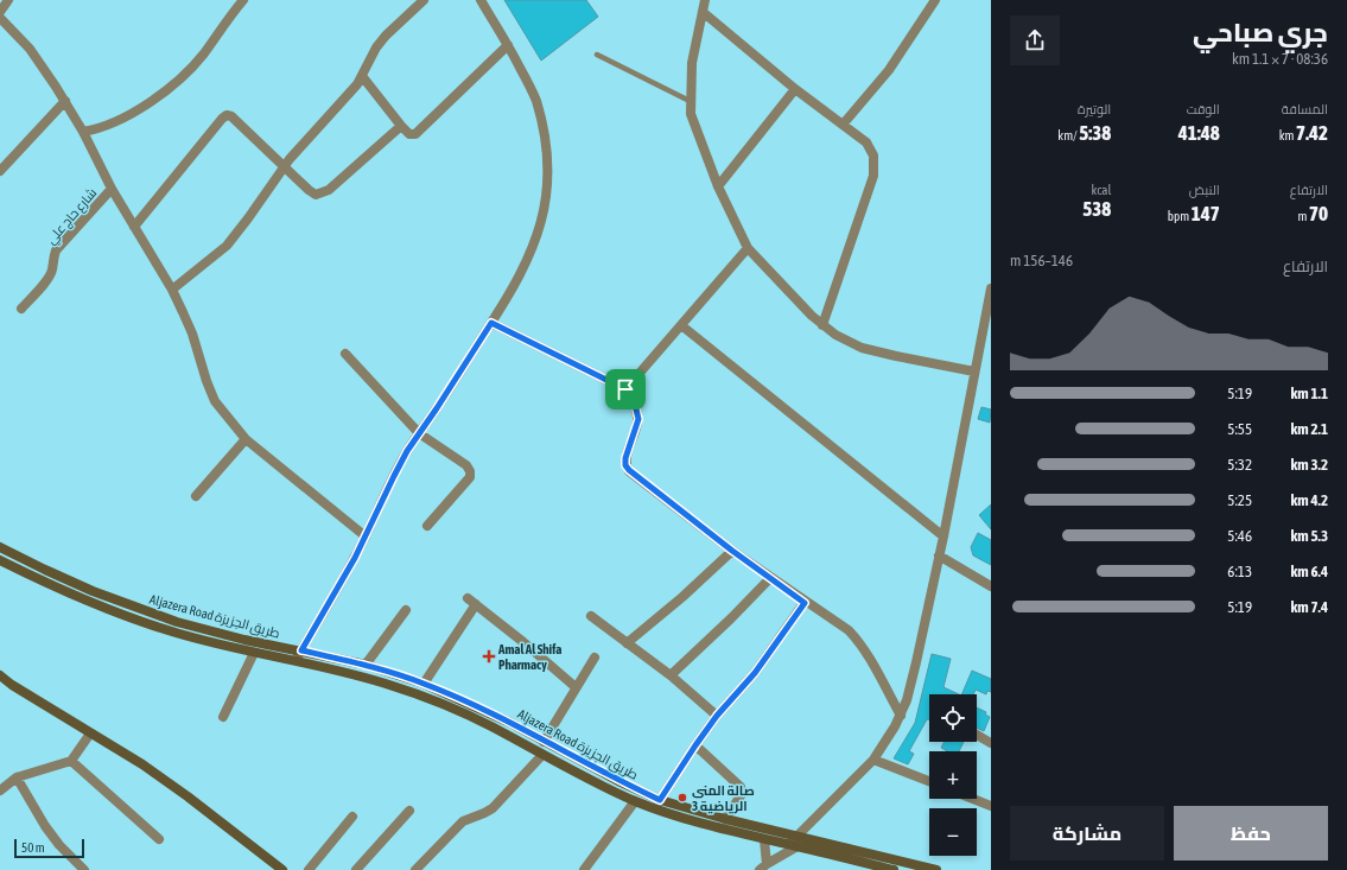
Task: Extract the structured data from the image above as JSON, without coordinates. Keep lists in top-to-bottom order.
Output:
{
  "streets": {
    "main road": ["Aljazera Road طريق الجزيزة"],
    "street": ["شارع حاج علي"]
  },
  "places": {
    "health": ["Amal Al Shifa Pharmacy"],
    "other": ["صالة المنى الرياضية 3"]
  },
  "scale_bar": "50 m",
  "page": {
    "heading": ["جري صباحي", "08:36 · 7 × 1.1 km"],
    "stats": [
      ["المسافة", "7.42 km"],
      ["الوقت", "41:48"],
      ["الوتيرة", "5:38 /km"],
      ["الارتفاع", "70 m"],
      ["النبض", "147 bpm"],
      ["kcal", "538"]
    ],
    "chart": ["الارتفاع", "146–156 m"],
    "list": [
      {
        "name": "1.1 km",
        "note": "5:19"
      },
      {
        "name": "2.1 km",
        "note": "5:55"
      },
      {
        "name": "3.2 km",
        "note": "5:32"
      },
      {
        "name": "4.2 km",
        "note": "5:25"
      },
      {
        "name": "5.3 km",
        "note": "5:46"
      },
      {
        "name": "6.4 km",
        "note": "6:13"
      },
      {
        "name": "7.4 km",
        "note": "5:19"
      }
    ],
    "map_buttons": ["+", "−"],
    "buttons": ["حفظ", "مشاركة"],
    "scale": "50 m"
  }
}
